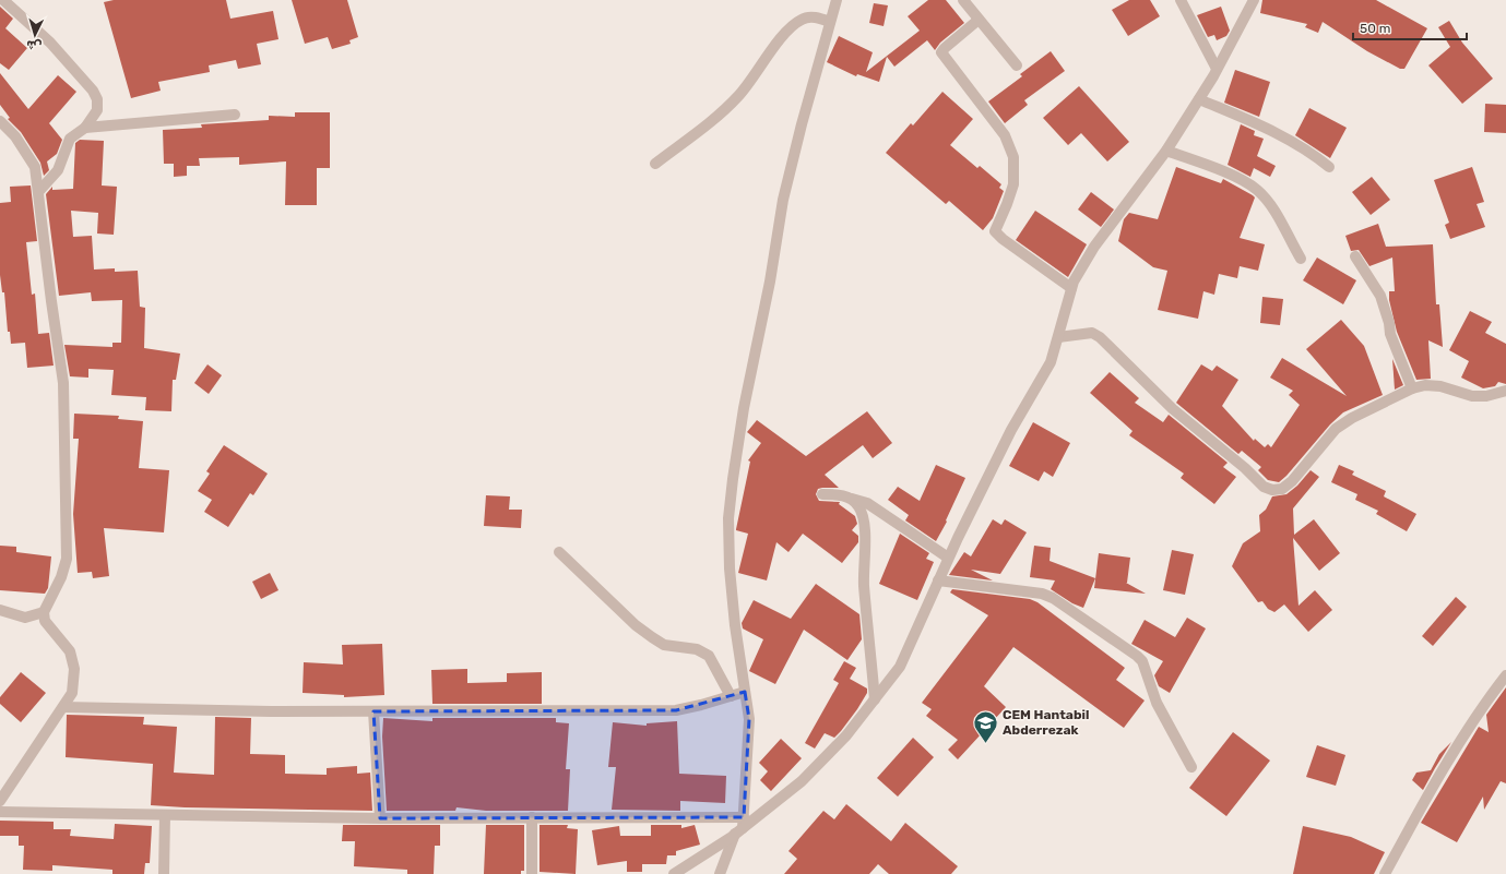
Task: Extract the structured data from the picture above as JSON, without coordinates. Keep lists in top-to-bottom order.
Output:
{
  "places": {
    "school or university": ["CEM Hantabil Abderrezak"]
  },
  "scale_bar": "50 m",
  "north": "bottom"
}
